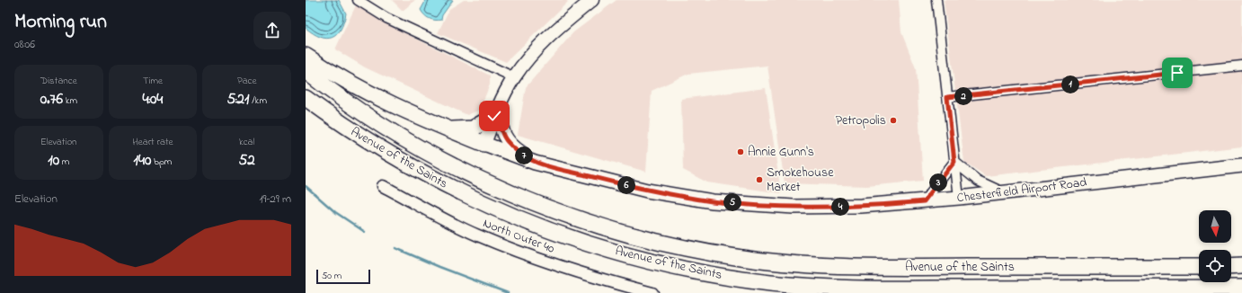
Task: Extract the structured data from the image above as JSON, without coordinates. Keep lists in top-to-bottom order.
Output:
{
  "streets": {
    "highway": ["Avenue of the Saints"],
    "main road": ["Chesterfield Airport Road"],
    "street": ["North Outer 40"]
  },
  "places": ["Petropolis", "Annie Gunn's", "Smokehouse Market"],
  "scale_bar": "50 m",
  "north": "bottom",
  "page": {
    "heading": ["Morning run", "08:06"],
    "stats": [
      ["Distance", "0.76 km"],
      ["Time", "4:04"],
      ["Pace", "5:21 /km"],
      ["Elevation", "10 m"],
      ["Heart rate", "140 bpm"],
      ["kcal", "52"]
    ],
    "pins": [
      "1",
      "2",
      "7",
      "3",
      "6",
      "5",
      "4"
    ],
    "chart": ["Elevation", "19–29 m"],
    "scale": "50 m"
  }
}
